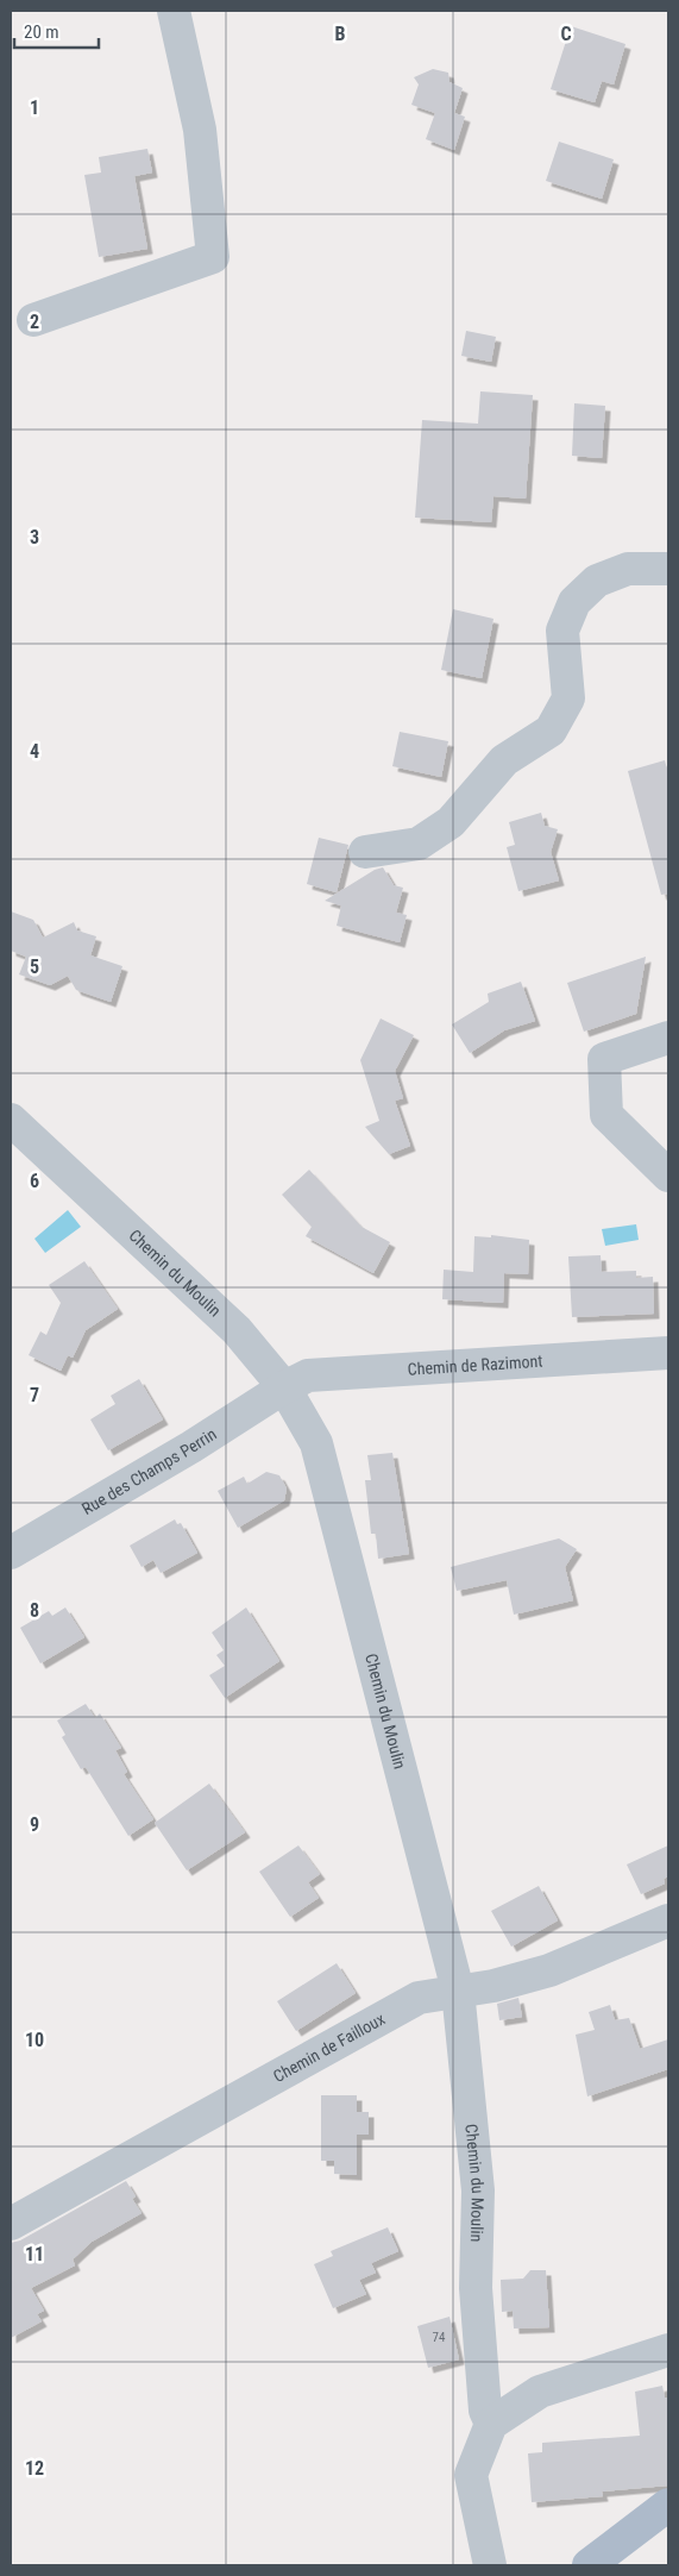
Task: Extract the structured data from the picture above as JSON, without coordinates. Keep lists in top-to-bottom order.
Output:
{
  "streets": {
    "street": [
      "Chemin du Moulin",
      "Chemin de Razimont",
      "Rue des Champs Perrin",
      "Chemin de Failloux"
    ]
  },
  "crossings": [
    ["Chemin du Moulin", "Chemin de Razimont"],
    ["Chemin du Moulin", "Rue des Champs Perrin"],
    ["Chemin du Moulin", "Chemin de Failloux"],
    ["Chemin de Razimont", "Rue des Champs Perrin"]
  ],
  "house_numbers": ["74"],
  "scale_bar": "20 m",
  "grid": {
    "columns": ["B", "C"],
    "rows": [
      "1",
      "2",
      "3",
      "4",
      "5",
      "6",
      "7",
      "8",
      "9",
      "10",
      "11",
      "12"
    ]
  }
}
